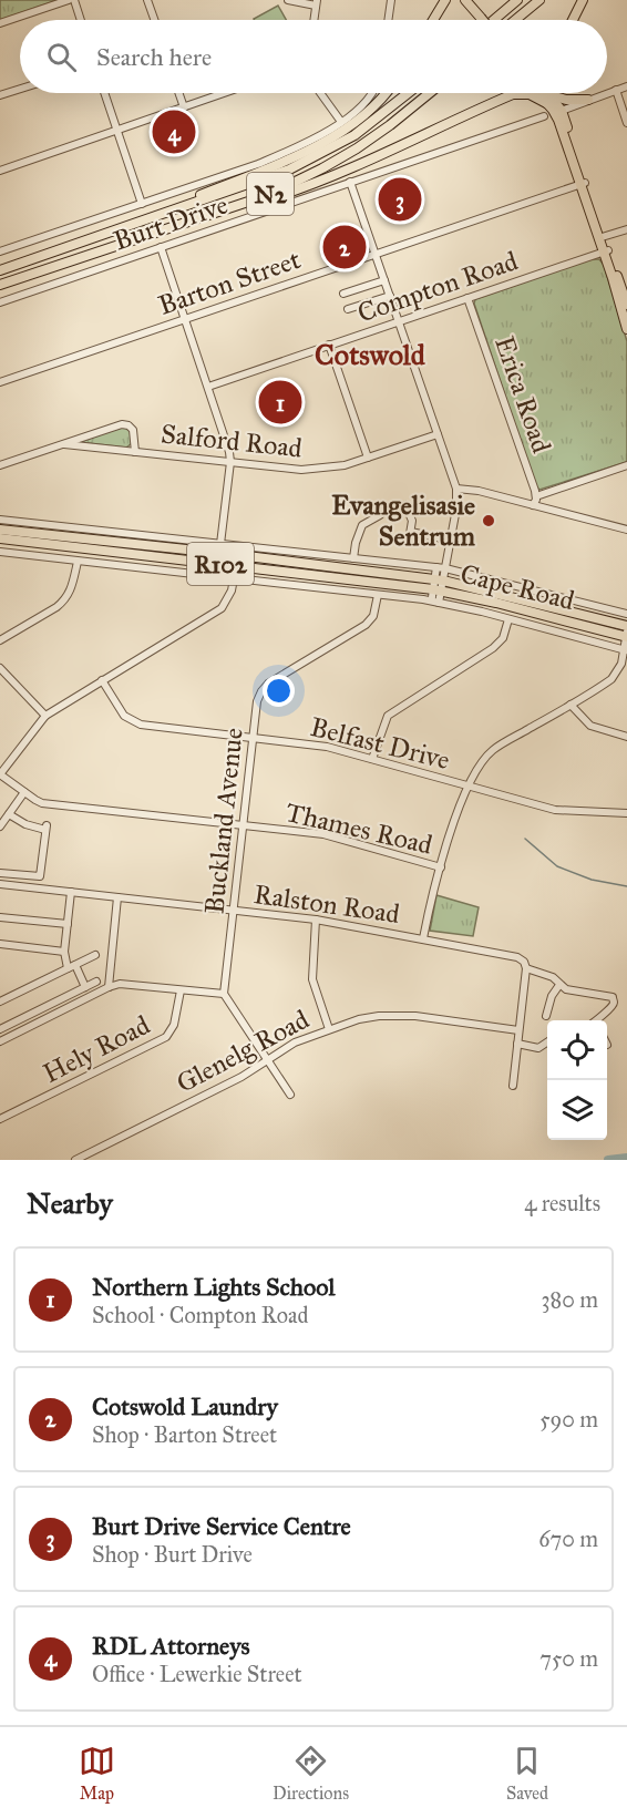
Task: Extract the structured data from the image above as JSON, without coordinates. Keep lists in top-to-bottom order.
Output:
{
  "streets": {
    "highway": ["N2"],
    "main road": ["R102", "Cape Road"],
    "street": [
      "Burt Drive",
      "Barton Street",
      "Compton Road",
      "Erica Road",
      "Salford Road",
      "Belfast Drive",
      "Buckland Avenue",
      "Thames Road",
      "Ralston Road",
      "Hely Road",
      "Glenelg Road"
    ]
  },
  "crossings": [
    ["Compton Road", "Erica Road"],
    ["Cape Road", "Buckland Avenue"],
    ["Belfast Drive", "Buckland Avenue"],
    ["Buckland Avenue", "Thames Road"],
    ["Buckland Avenue", "Ralston Road"]
  ],
  "districts": ["Cotswold"],
  "places": ["Evangelisasie Sentrum"],
  "page": {
    "search": "Search here",
    "pins": [
      "4",
      "3",
      "2",
      "1"
    ],
    "heading": ["Nearby", "4 results"],
    "list": [
      {
        "mark": "1",
        "name": "Northern Lights School",
        "note": "School · Compton Road",
        "value": "380 m"
      },
      {
        "mark": "2",
        "name": "Cotswold Laundry",
        "note": "Shop · Barton Street",
        "value": "590 m"
      },
      {
        "mark": "3",
        "name": "Burt Drive Service Centre",
        "note": "Shop · Burt Drive",
        "value": "670 m"
      },
      {
        "mark": "4",
        "name": "RDL Attorneys",
        "note": "Office · Lewerkie Street",
        "value": "750 m"
      }
    ],
    "nav": ["Map", "Directions", "Saved"]
  }
}
